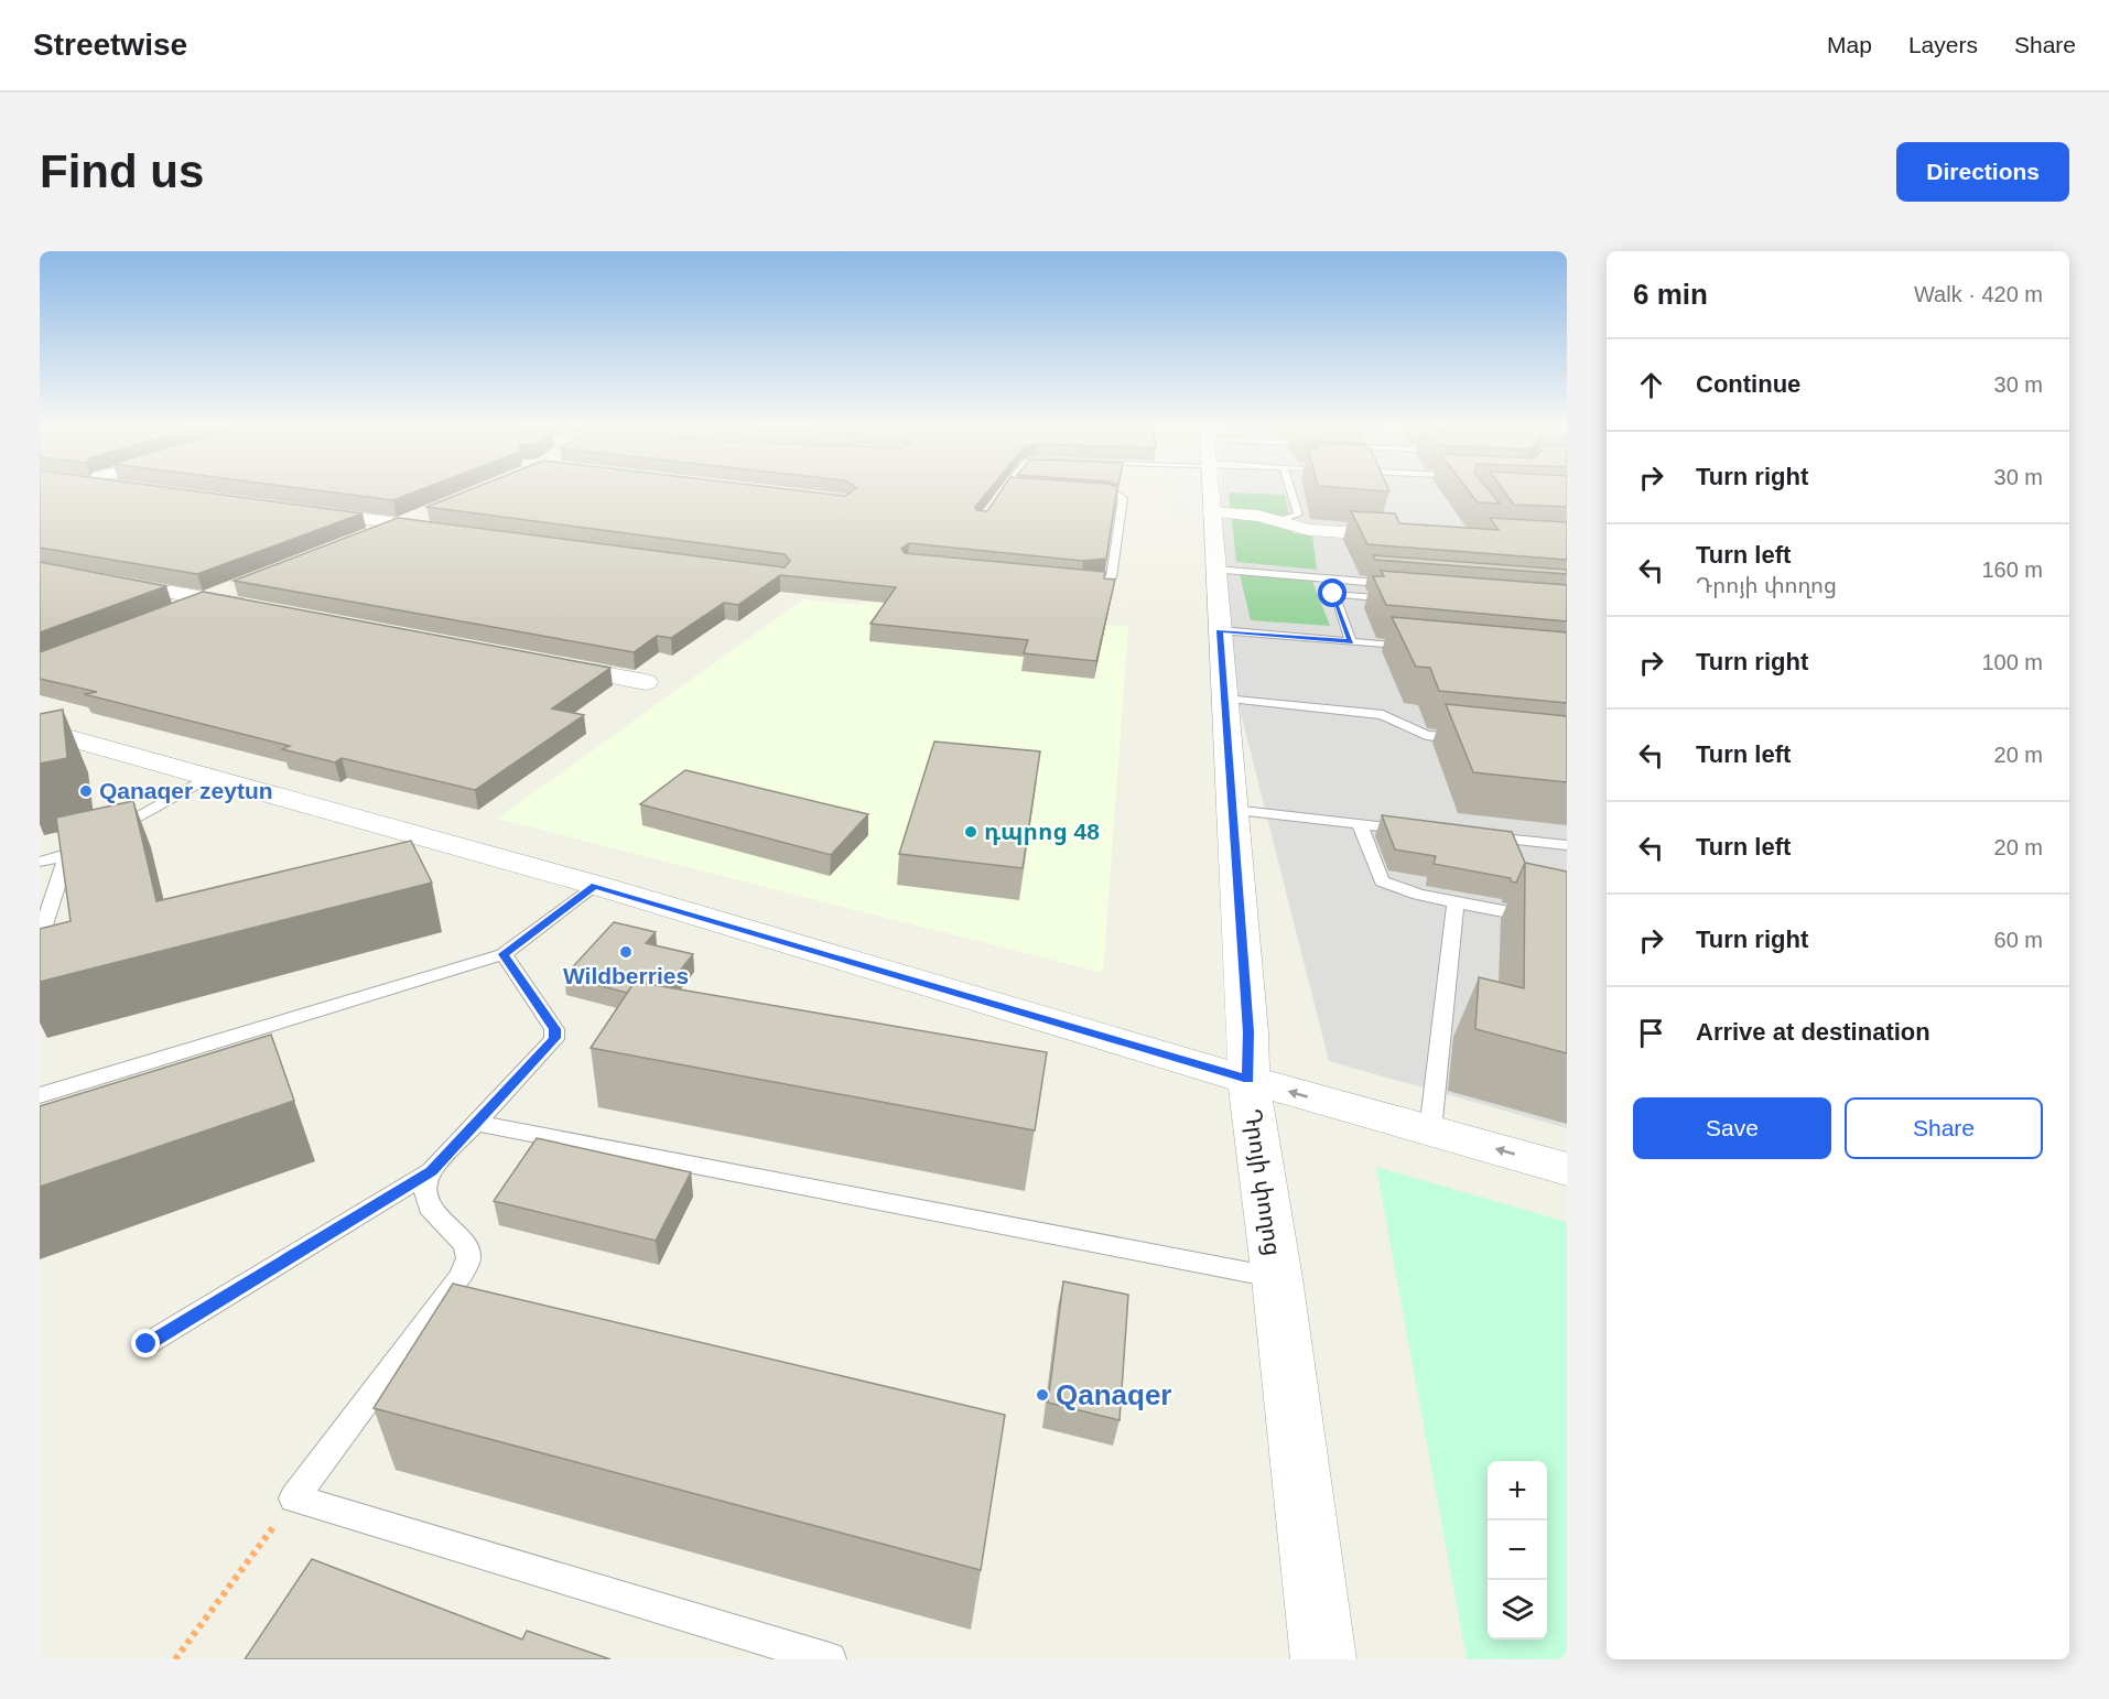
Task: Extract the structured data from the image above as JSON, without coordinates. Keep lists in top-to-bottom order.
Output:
{
  "streets": {
    "street": ["Դրոյի փողոց"]
  },
  "places": [
    "Qanaqer zeytun",
    "դպրոց 48",
    "Wildberries",
    "Qanaqer"
  ],
  "page": {
    "header": "Streetwise",
    "nav": ["Map", "Layers", "Share"],
    "buttons": [
      "Directions",
      ["Save", "Share"]
    ],
    "title": "Find us",
    "heading": ["6 min", "Walk · 420 m"],
    "list": [
      ["Continue", "30 m"],
      ["Turn right", "30 m"],
      ["Turn left", "Դրոյի փողոց", "160 m"],
      ["Turn right", "100 m"],
      ["Turn left", "20 m"],
      ["Turn left", "20 m"],
      ["Turn right", "60 m"],
      "Arrive at destination"
    ],
    "map_buttons": ["+", "−"]
  }
}
